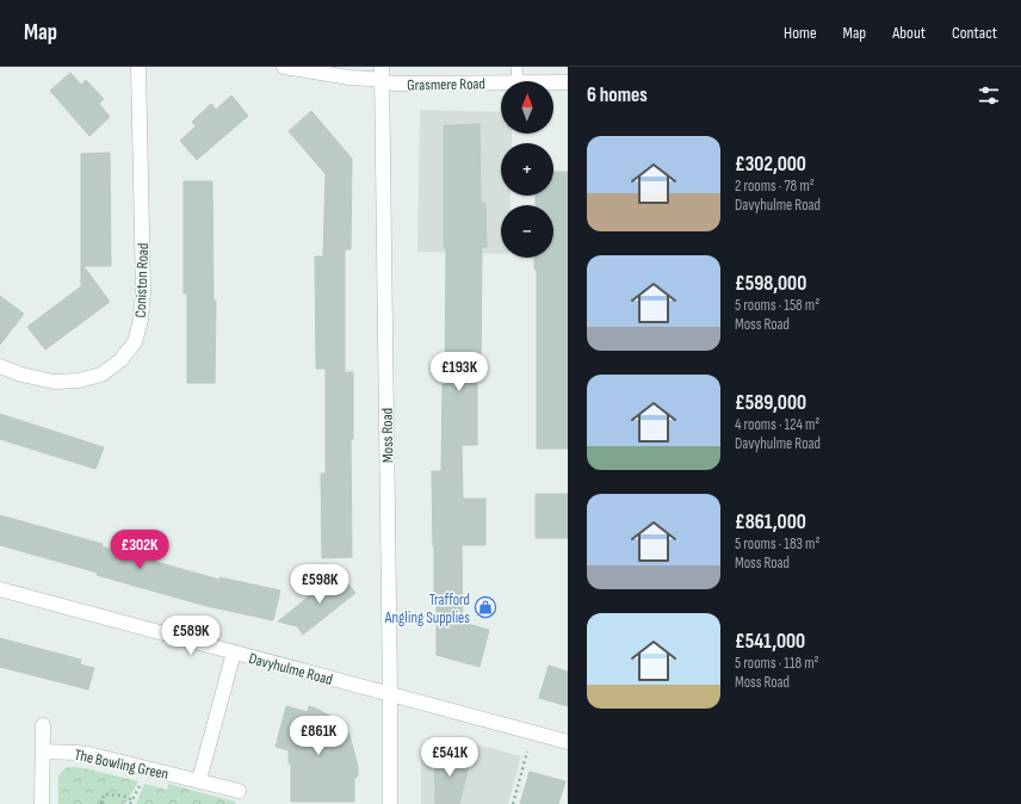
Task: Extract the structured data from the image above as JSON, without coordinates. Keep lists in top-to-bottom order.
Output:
{
  "streets": {
    "street": [
      "Grasmere Road",
      "Coniston Road",
      "Moss Road",
      "Davyhulme Road",
      "The Bowling Green"
    ]
  },
  "crossings": [
    ["Grasmere Road", "Moss Road"],
    ["Moss Road", "Davyhulme Road"]
  ],
  "places": {
    "shop": ["Trafford Angling Supplies"]
  },
  "north": "top",
  "page": {
    "header": "Map",
    "nav": [
      "Home",
      "Map",
      "About",
      "Contact"
    ],
    "heading": "6 homes",
    "map_buttons": ["+", "−"],
    "list": [
      {
        "name": "£302,000",
        "note": "2 rooms · 78 m² · Davyhulme Road"
      },
      {
        "name": "£598,000",
        "note": "5 rooms · 158 m² · Moss Road"
      },
      {
        "name": "£589,000",
        "note": "4 rooms · 124 m² · Davyhulme Road"
      },
      {
        "name": "£861,000",
        "note": "5 rooms · 183 m² · Moss Road"
      },
      {
        "name": "£541,000",
        "note": "5 rooms · 118 m² · Moss Road"
      }
    ],
    "price": [
      "£193K",
      "£302K",
      "£598K",
      "£589K",
      "£861K",
      "£541K"
    ]
  }
}
